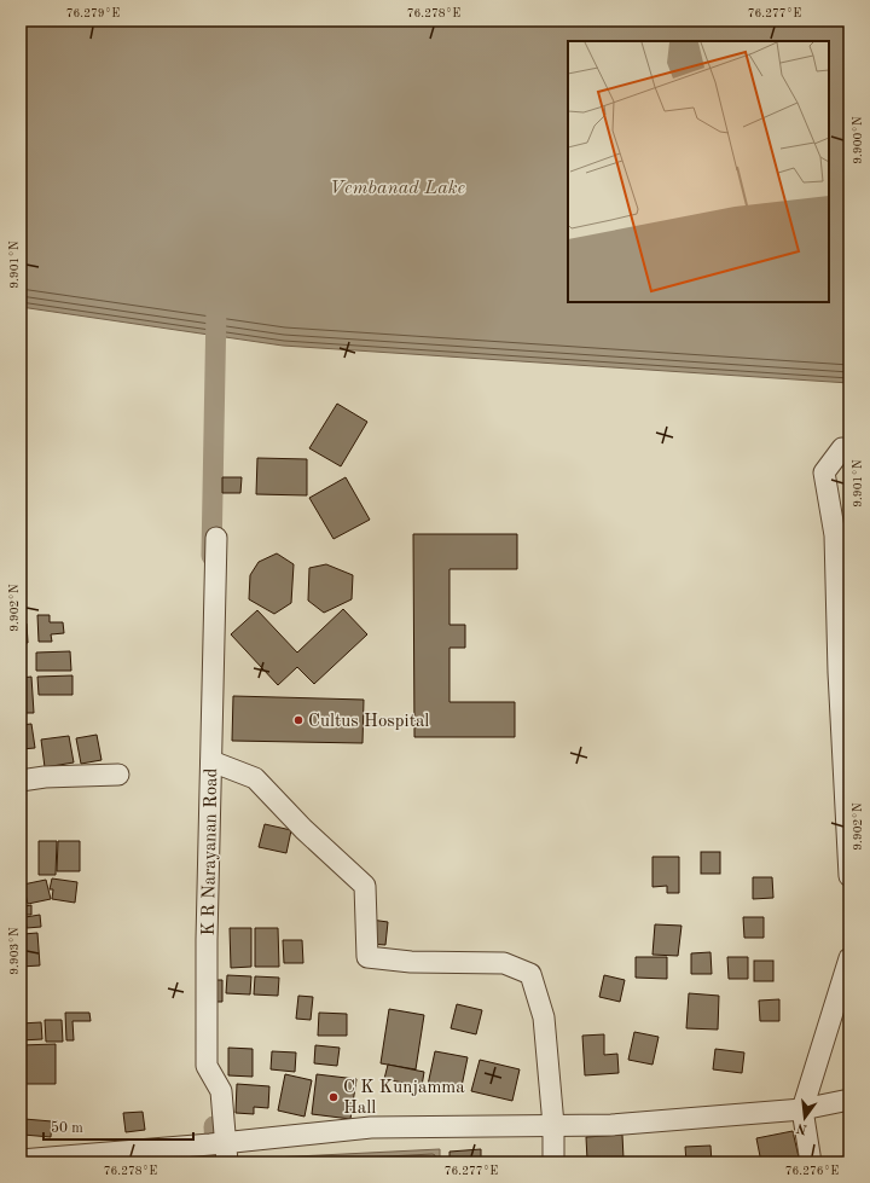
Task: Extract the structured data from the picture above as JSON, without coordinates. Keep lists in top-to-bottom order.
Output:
{
  "streets": {
    "street": ["K R Narayanan Road"]
  },
  "water": ["Vembanad Lake"],
  "places": ["Cultus Hospital", "C K Kunjamma Hall"],
  "scale_bar": "50 m",
  "north": "bottom",
  "coordinates": [
    "76.279°E",
    "76.278°E",
    "76.277°E",
    "9.900°N",
    "9.901°N",
    "9.902°N",
    "9.903°N",
    "76.276°E"
  ]
}
